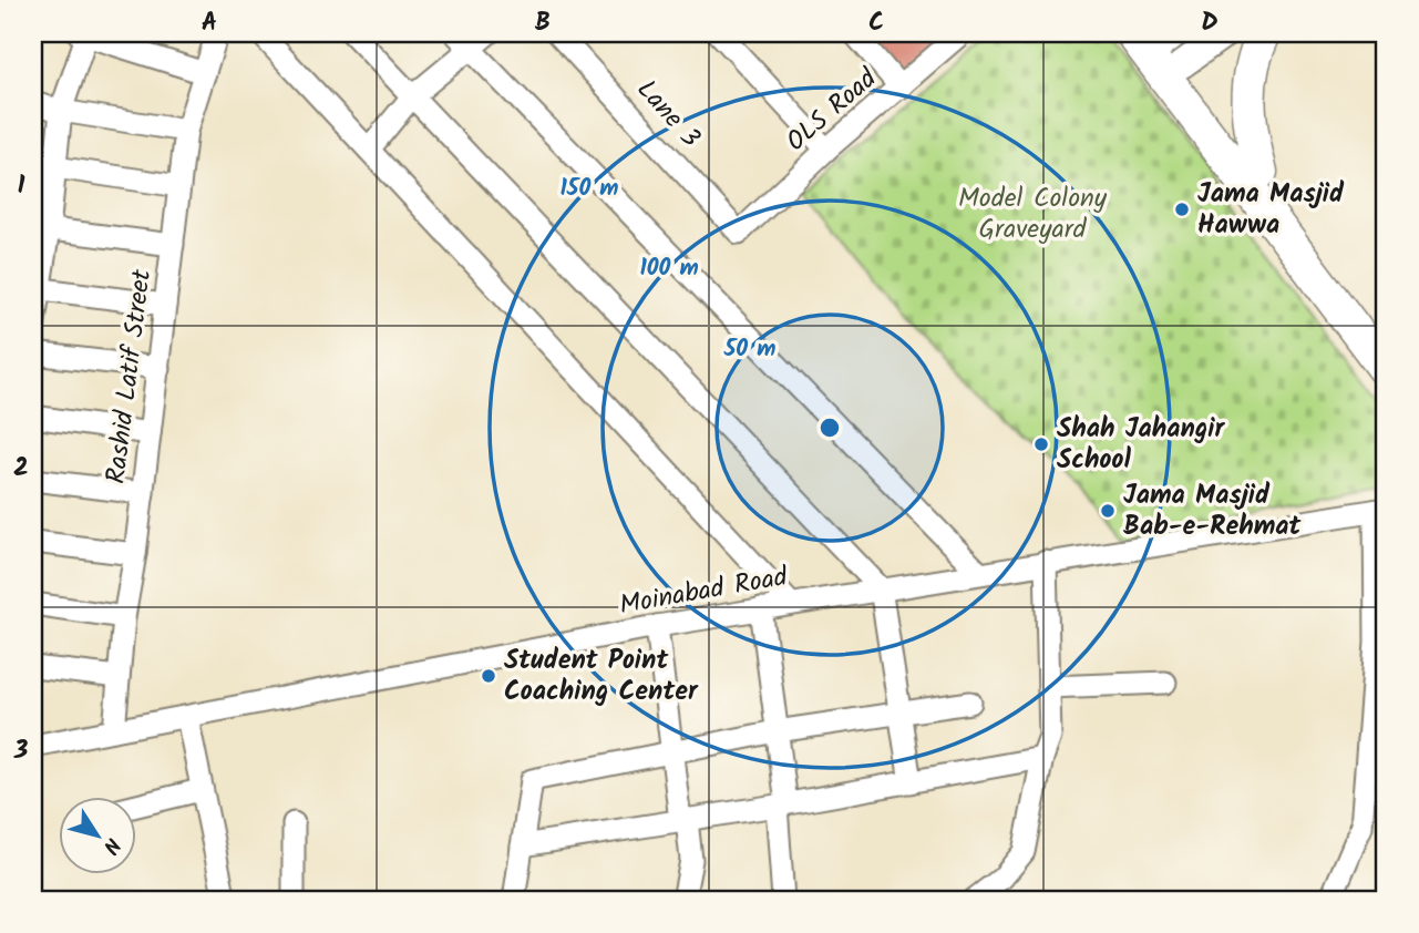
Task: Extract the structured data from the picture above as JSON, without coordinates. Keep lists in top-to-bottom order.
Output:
{
  "streets": {
    "street": [
      "OLS Road",
      "Lane 3",
      "Rashid Latif Street",
      "Moinabad Road"
    ]
  },
  "crossings": [
    ["OLS Road", "Lane 3"],
    ["Rashid Latif Street", "Moinabad Road"]
  ],
  "parks": ["Model Colony Graveyard"],
  "places": [
    "Jama Masjid Hawwa",
    "Shah Jahangir School",
    "Jama Masjid Bab-e-Rehmat",
    "Student Point Coaching Center"
  ],
  "north": "bottom right",
  "grid": {
    "columns": [
      "A",
      "B",
      "C",
      "D"
    ],
    "rows": ["1", "2", "3"]
  },
  "rings": ["150 m", "100 m", "50 m"]
}
